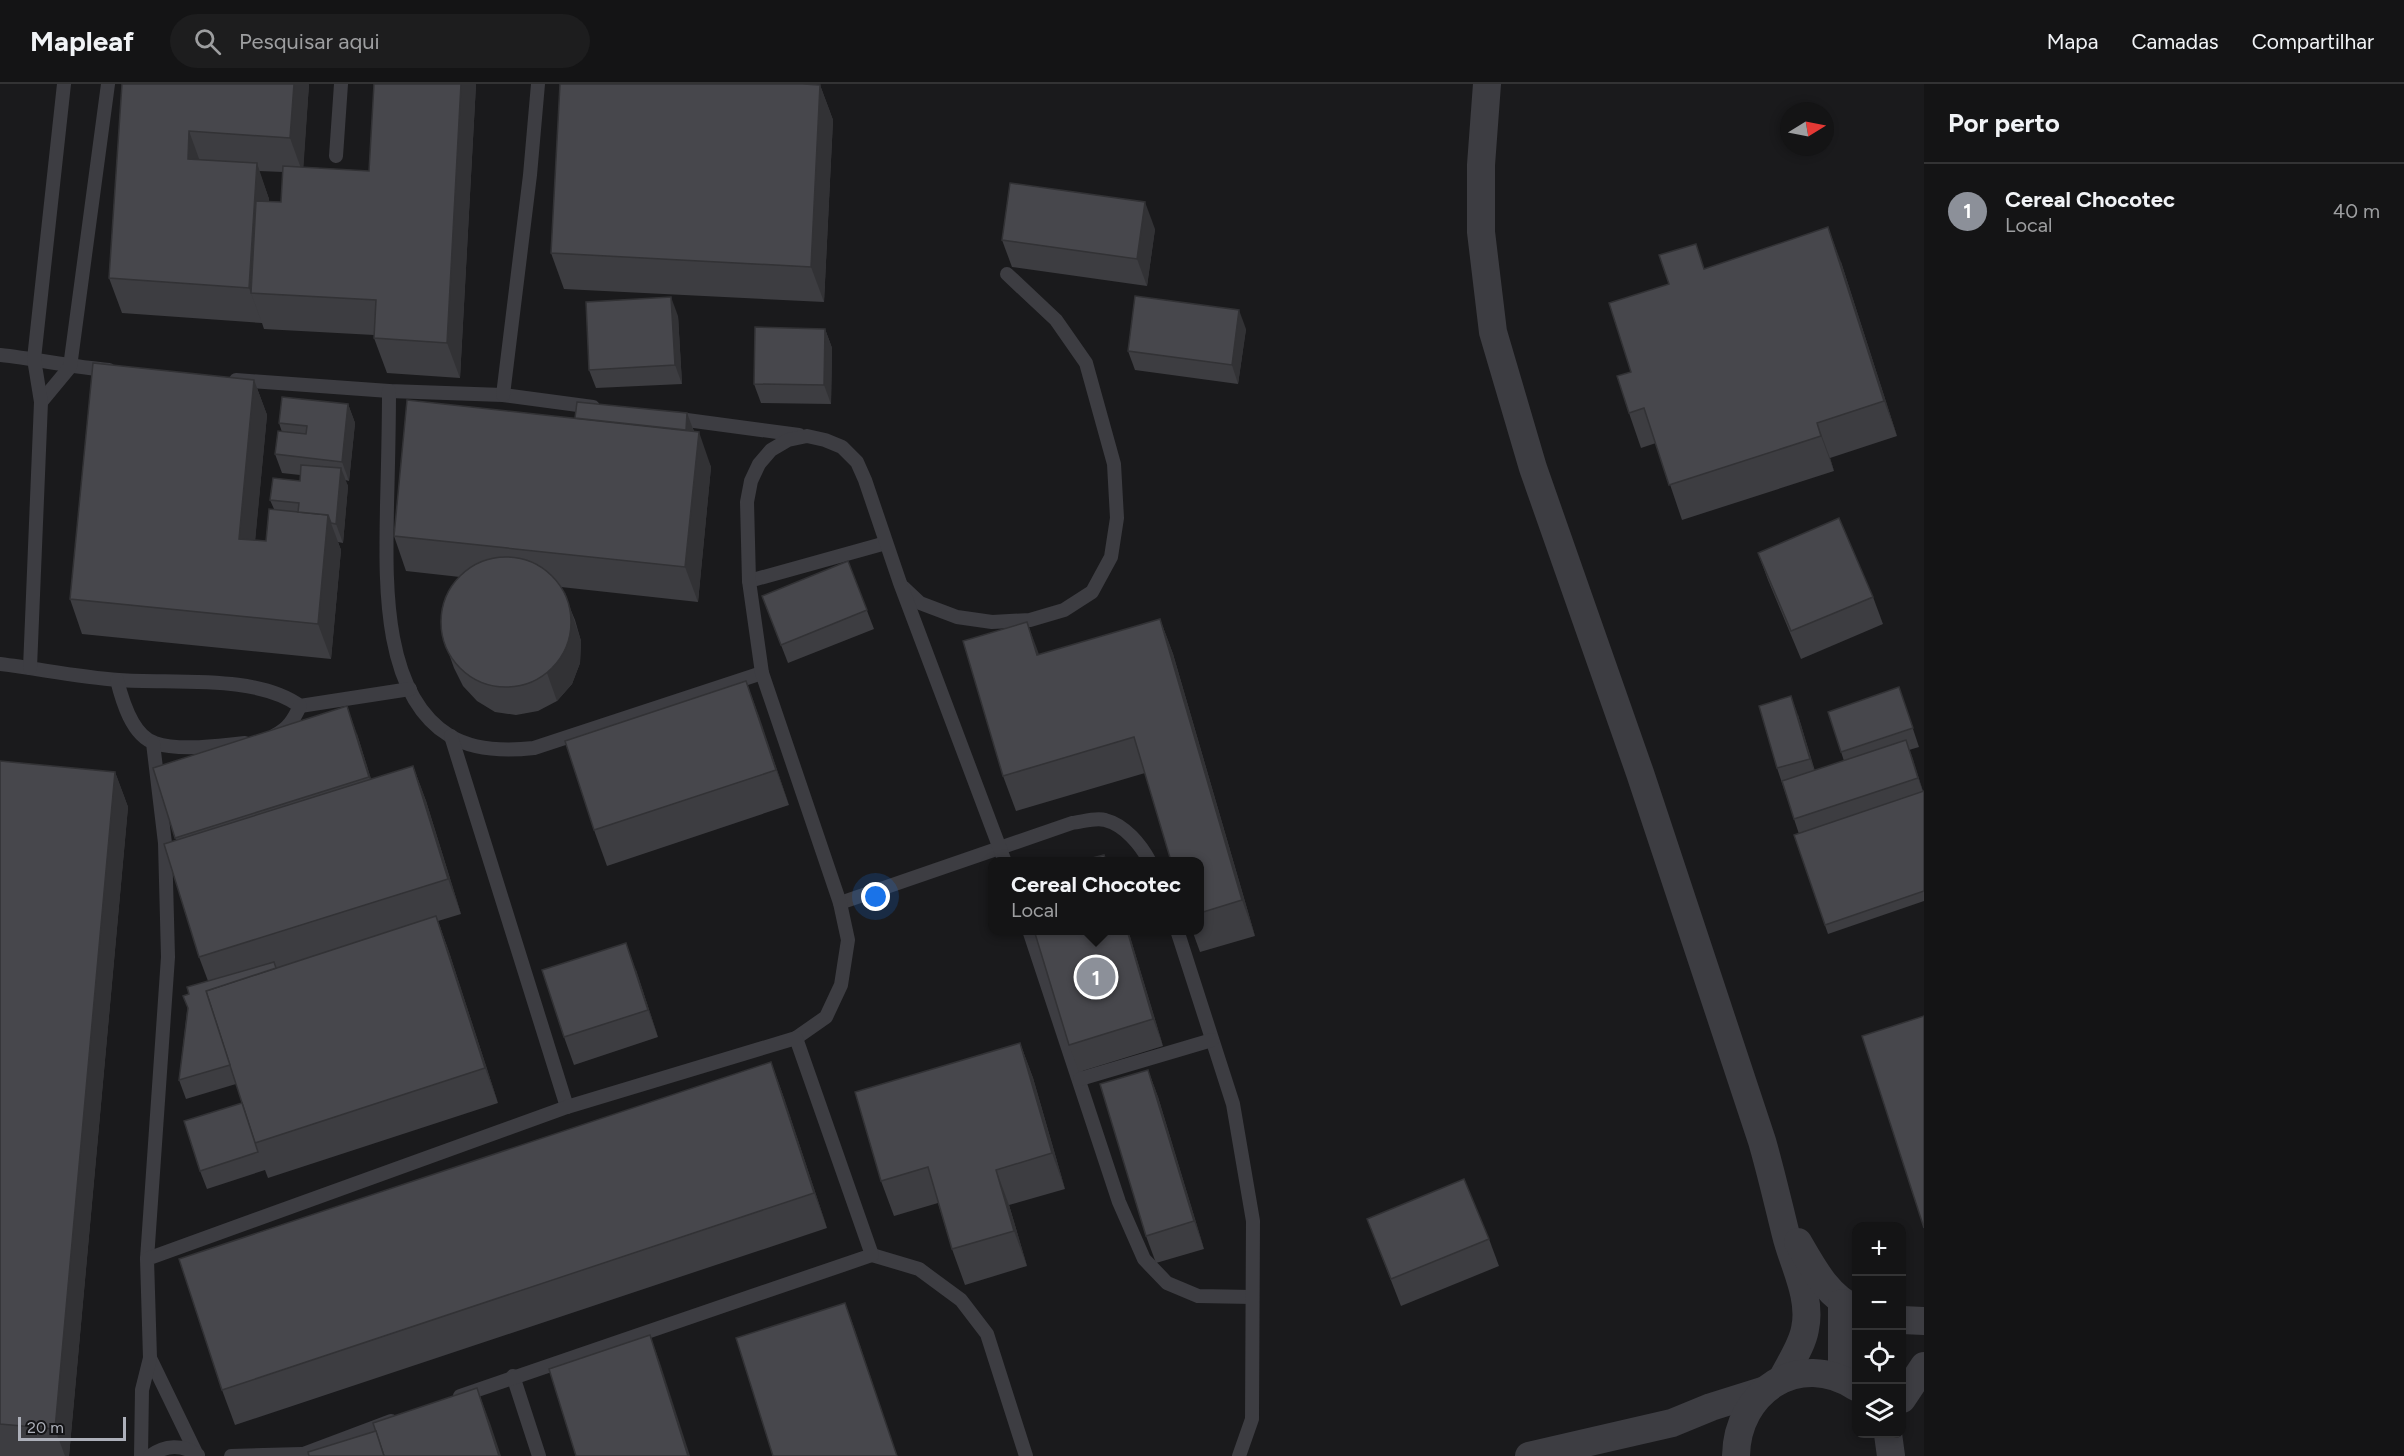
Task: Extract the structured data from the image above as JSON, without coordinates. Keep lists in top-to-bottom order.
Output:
{
  "scale_bar": "20 m",
  "north": "right",
  "page": {
    "header": "Mapleaf",
    "search": "Pesquisar aqui",
    "nav": ["Mapa", "Camadas", "Compartilhar"],
    "heading": "Por perto",
    "list": [
      {
        "mark": "1",
        "name": "Cereal Chocotec",
        "note": "Local",
        "value": "40 m"
      }
    ],
    "popup": ["Cereal Chocotec", "Local"],
    "pins": "1",
    "map_buttons": ["+", "−"],
    "scale": "20 m"
  }
}
